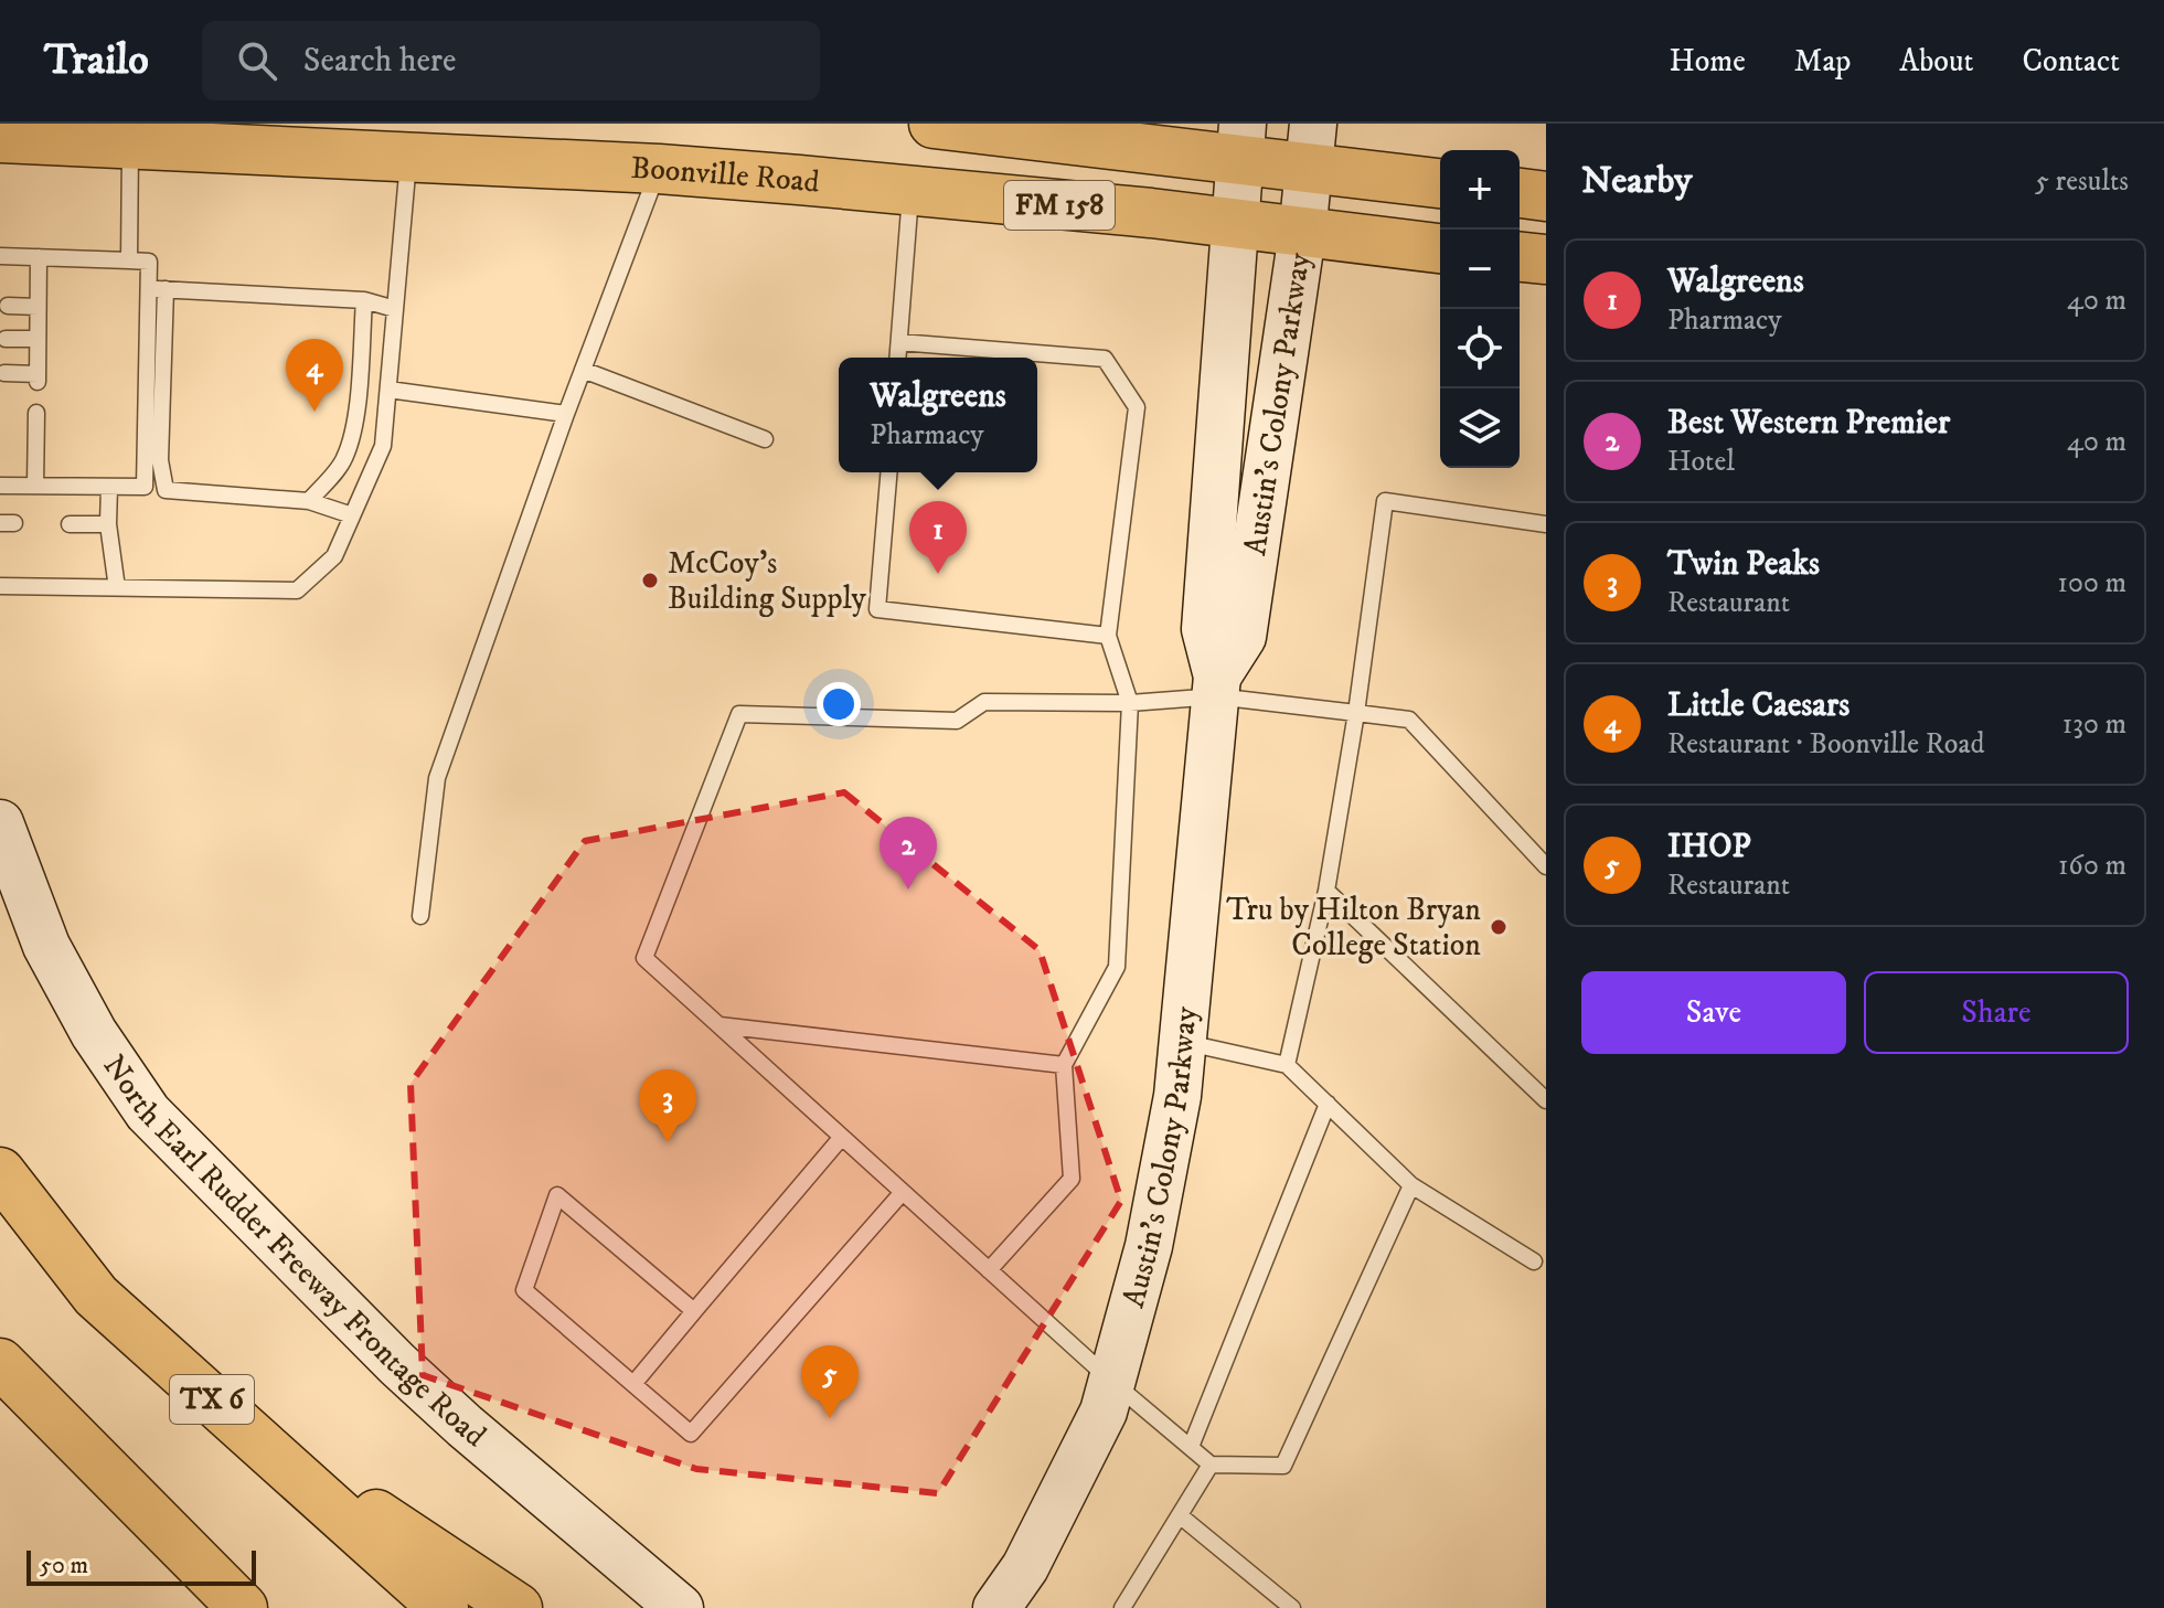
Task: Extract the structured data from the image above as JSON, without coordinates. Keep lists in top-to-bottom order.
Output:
{
  "streets": {
    "main road": ["Boonville Road", "FM 158", "TX 6"],
    "street": ["Austin's Colony Parkway", "North Earl Rudder Freeway Frontage Road"]
  },
  "crossings": [
    ["Boonville Road", "Austin's Colony Parkway"],
    ["FM 158", "Austin's Colony Parkway"]
  ],
  "places": ["McCoy's Building Supply", "Tru by Hilton Bryan College Station"],
  "scale_bar": "50 m",
  "page": {
    "header": "Trailo",
    "search": "Search here",
    "nav": [
      "Home",
      "Map",
      "About",
      "Contact"
    ],
    "heading": ["Nearby", "5 results"],
    "map_buttons": ["+", "−"],
    "list": [
      {
        "mark": "1",
        "name": "Walgreens",
        "note": "Pharmacy",
        "value": "40 m"
      },
      {
        "mark": "2",
        "name": "Best Western Premier",
        "note": "Hotel",
        "value": "40 m"
      },
      {
        "mark": "3",
        "name": "Twin Peaks",
        "note": "Restaurant",
        "value": "100 m"
      },
      {
        "mark": "4",
        "name": "Little Caesars",
        "note": "Restaurant · Boonville Road",
        "value": "130 m"
      },
      {
        "mark": "5",
        "name": "IHOP",
        "note": "Restaurant",
        "value": "160 m"
      }
    ],
    "pins": [
      "4",
      "1",
      "2",
      "3",
      "5"
    ],
    "popup": ["Walgreens", "Pharmacy"],
    "buttons": ["Save", "Share"],
    "scale": "50 m"
  }
}
